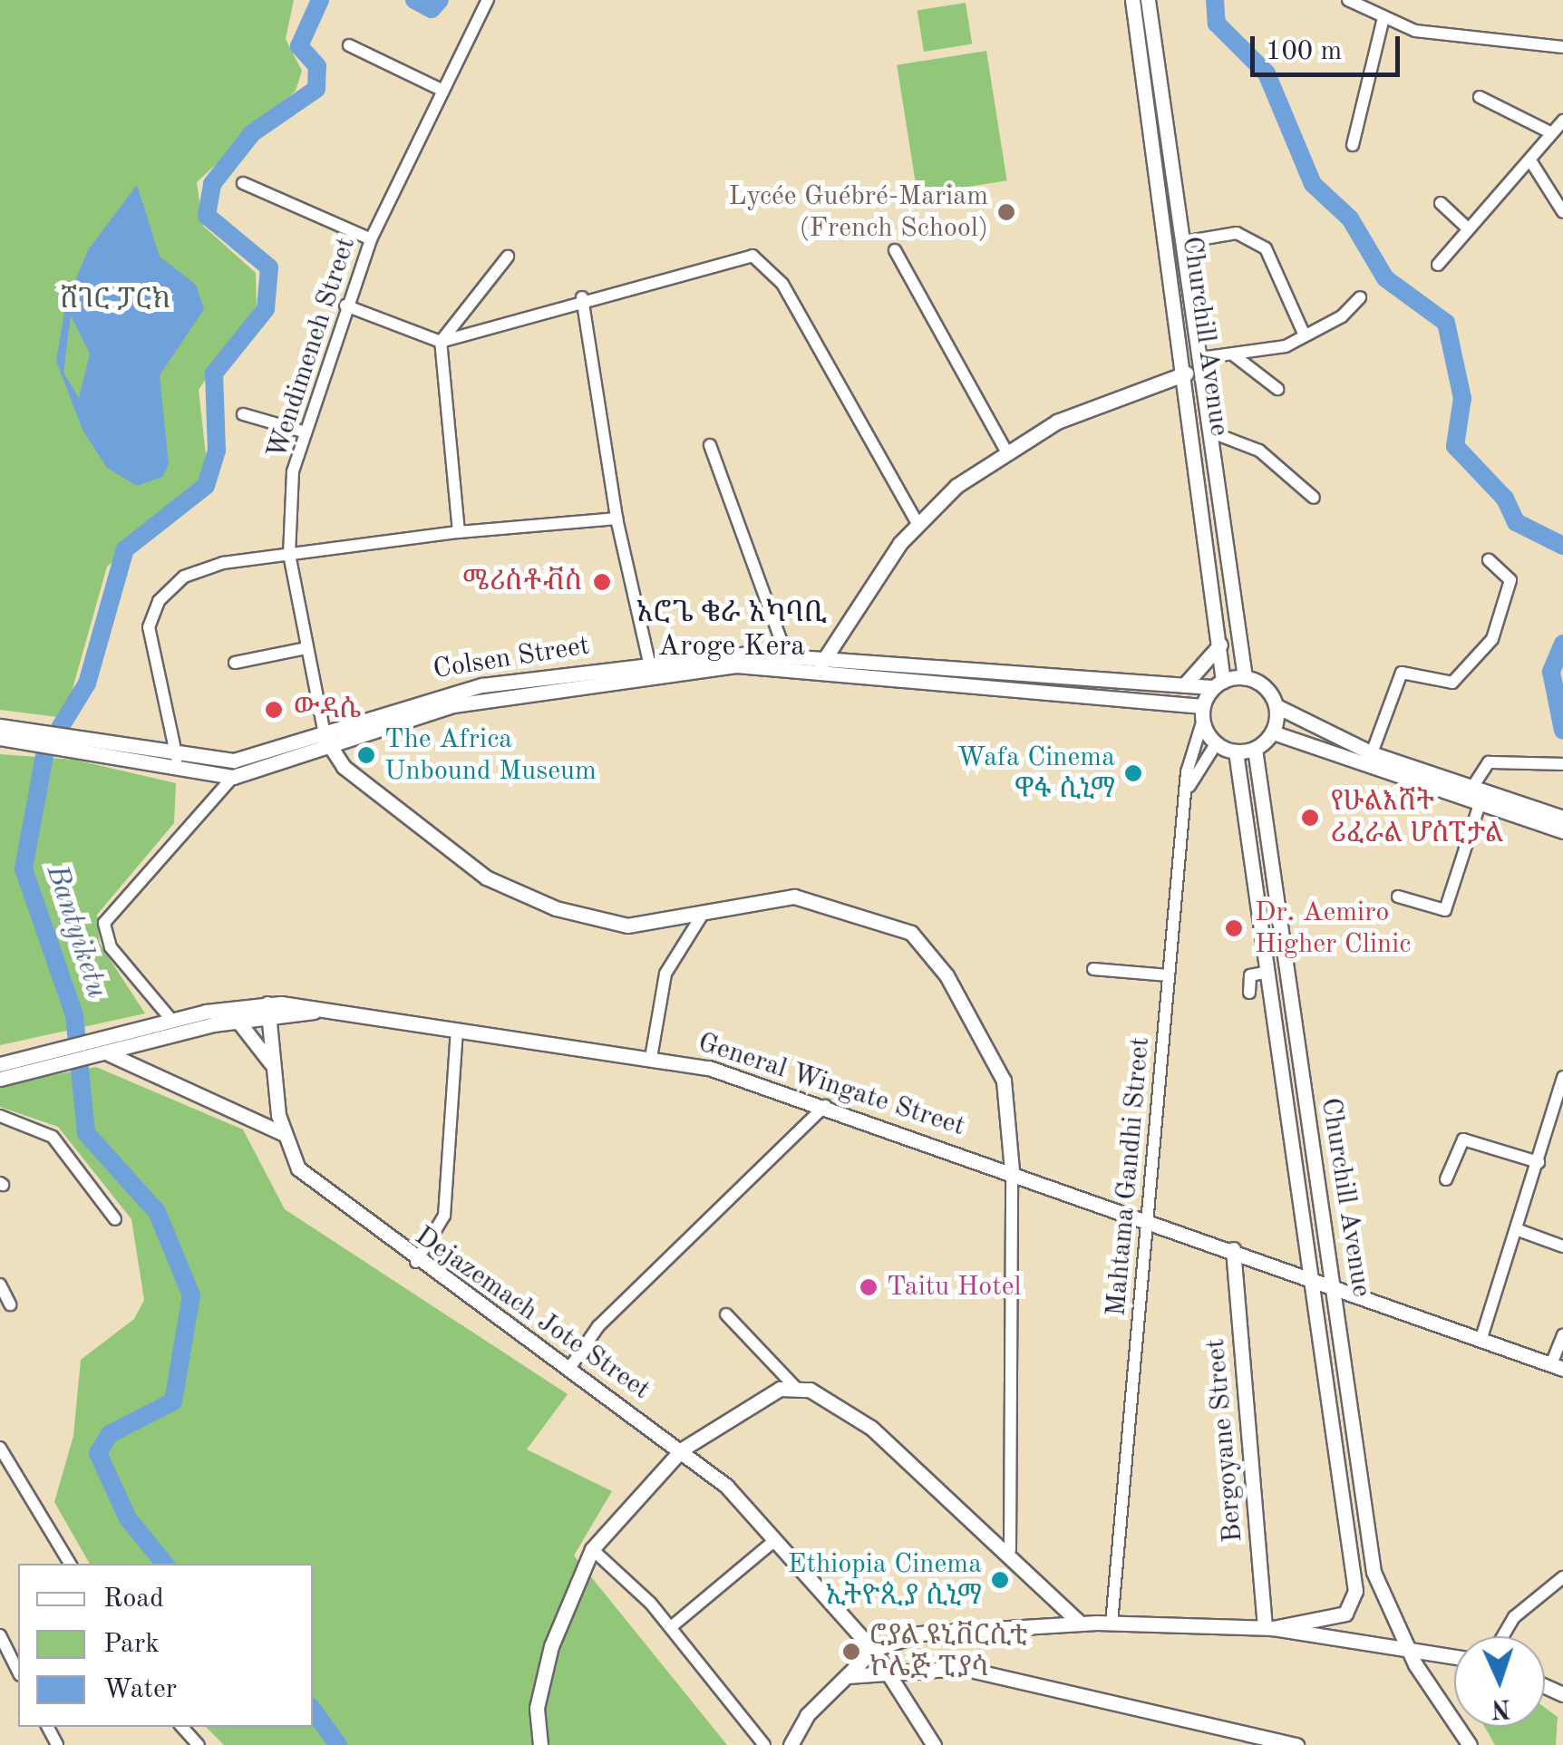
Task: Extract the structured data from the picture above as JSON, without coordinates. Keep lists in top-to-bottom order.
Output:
{
  "streets": {
    "main road": [
      "Churchill Avenue",
      "Colsen Street",
      "General Wingate Street",
      "Dejazemach Jote Street",
      "Bergoyane Street"
    ],
    "street": ["Wendimeneh Street", "Mahtama Gandhi Street"]
  },
  "crossings": [
    ["Churchill Avenue", "Colsen Street"],
    ["Churchill Avenue", "General Wingate Street"],
    ["Churchill Avenue", "Mahtama Gandhi Street"],
    ["Churchill Avenue", "Bergoyane Street"],
    ["Wendimeneh Street", "Colsen Street"],
    ["Colsen Street", "Mahtama Gandhi Street"],
    ["General Wingate Street", "Mahtama Gandhi Street"],
    ["General Wingate Street", "Dejazemach Jote Street"],
    ["General Wingate Street", "Bergoyane Street"]
  ],
  "districts": ["አሮጌ ቄራ አካባቢ Aroge Kera"],
  "water": ["Bantyiketu"],
  "parks": ["ሸገር ፓርክ"],
  "places": [
    "Lycée Guébré-Mariam (French School)",
    "ሜሪስቶቭስ",
    "ውዳሴ",
    "The Africa Unbound Museum",
    "Wafa Cinema ዋፋ ሲኒማ",
    "የሁልእሸት ሪፈራል ሆስፒታል",
    "Dr. Aemiro Higher Clinic",
    "Taitu Hotel",
    "Ethiopia Cinema ኢትዮጲያ ሲኒማ",
    "ሮያል ዩኒቨርሲቲ ኮሌጅ ፒያሳ"
  ],
  "legend": ["Road", "Park", "Water"],
  "scale_bar": "100 m",
  "north": "bottom"
}
